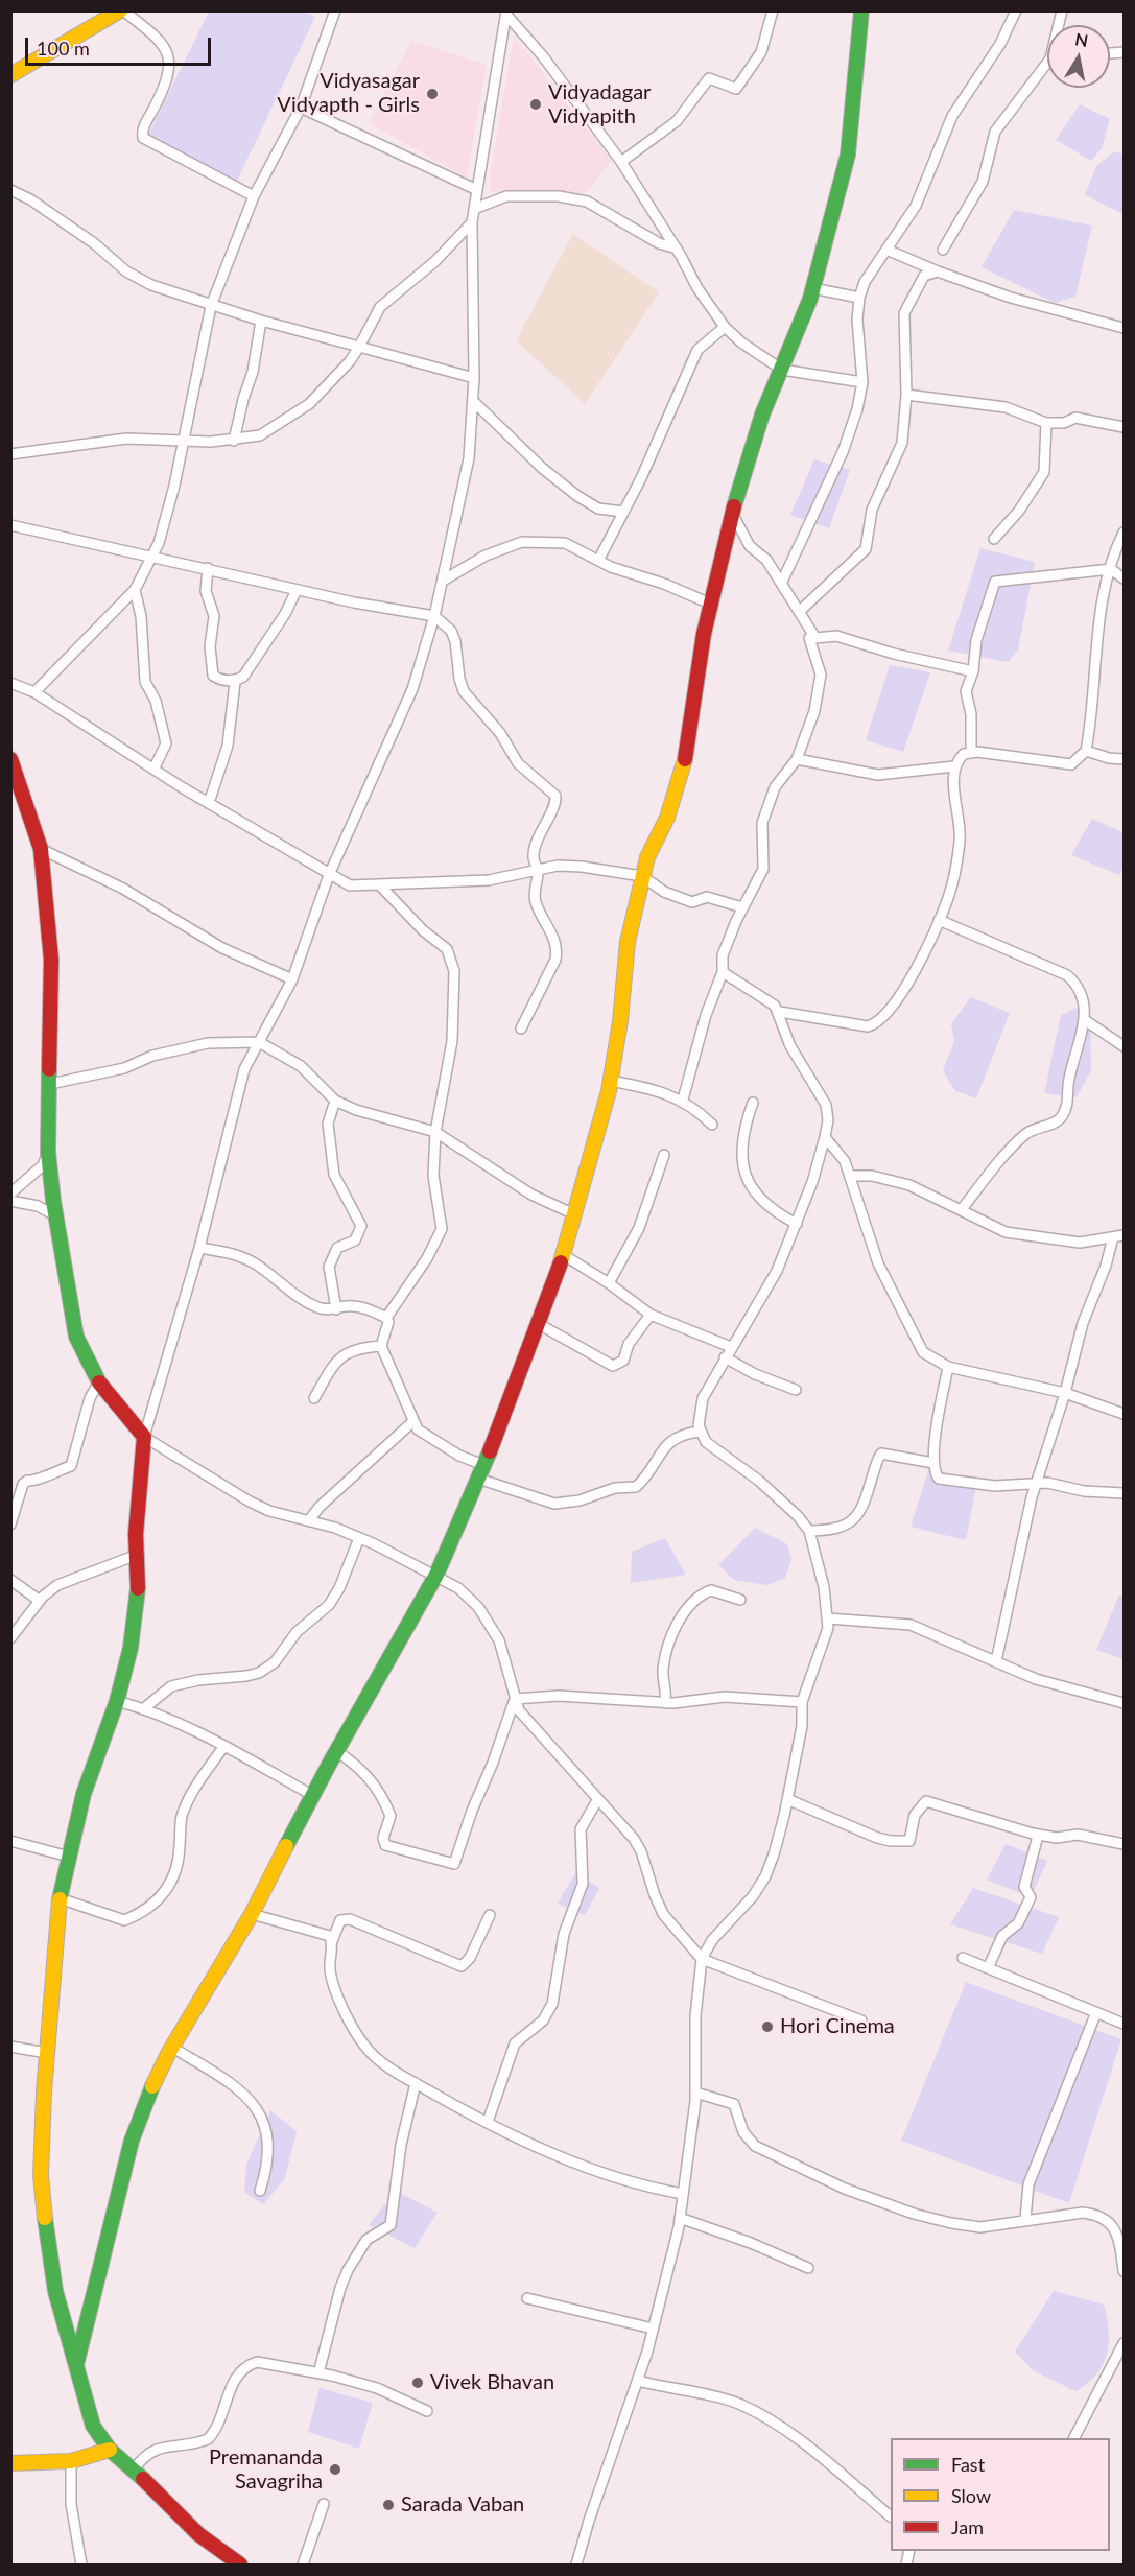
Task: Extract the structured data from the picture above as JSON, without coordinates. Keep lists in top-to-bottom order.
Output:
{
  "places": [
    "Vidyasagar Vidyapth - Girls",
    "Vidyadagar Vidyapith",
    "Hori Cinema",
    "Vivek Bhavan",
    "Premananda Savagriha",
    "Sarada Vaban"
  ],
  "legend": ["Fast", "Slow", "Jam"],
  "scale_bar": "100 m",
  "north": "top"
}
